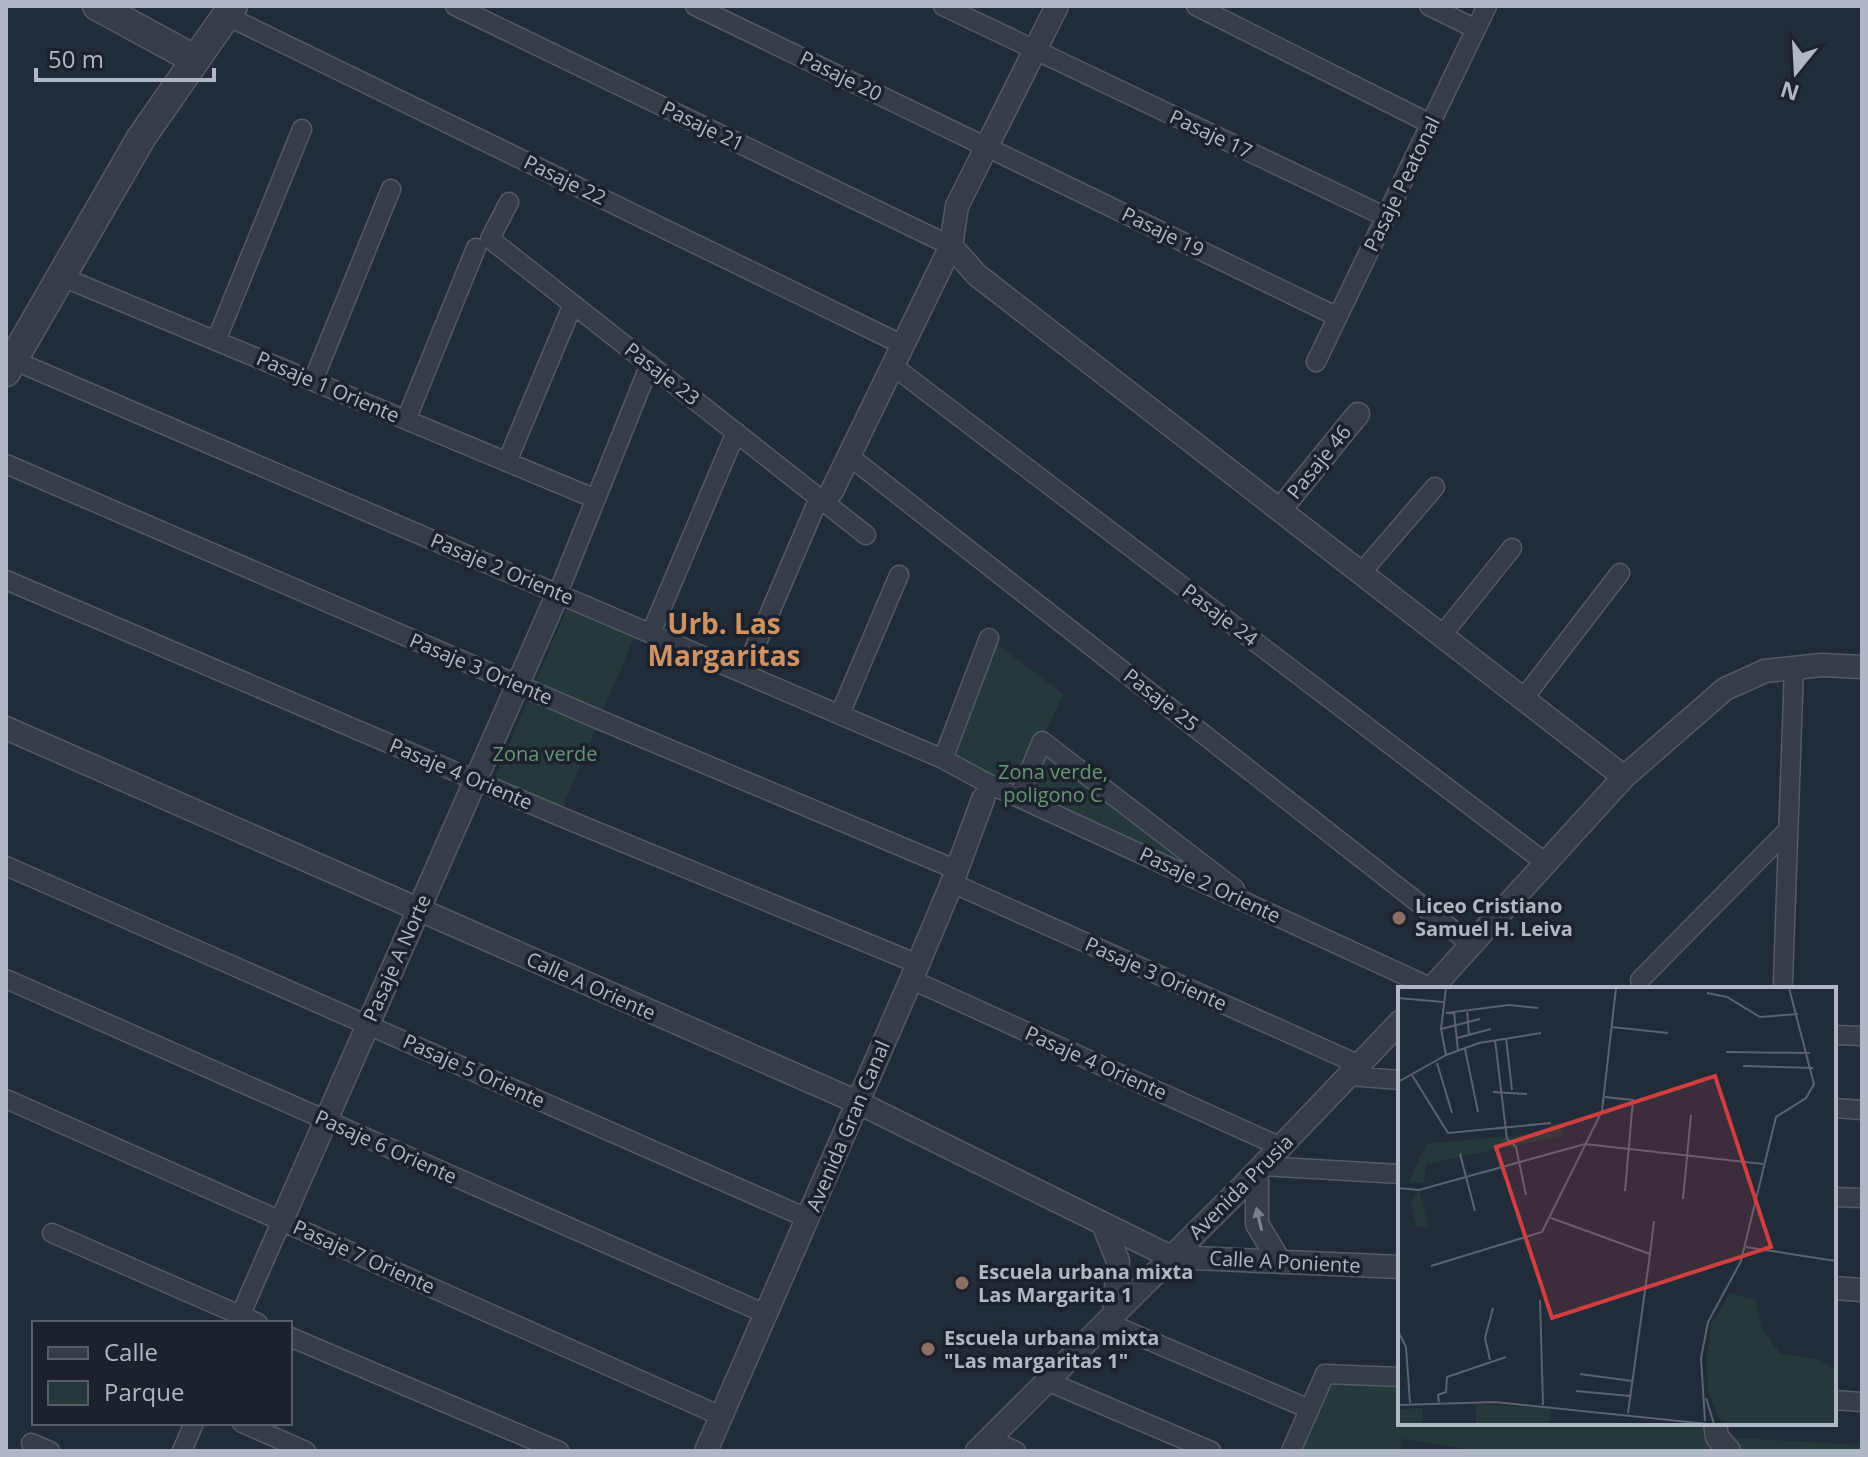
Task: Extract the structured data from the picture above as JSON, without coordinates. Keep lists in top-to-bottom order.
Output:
{
  "streets": {
    "street": [
      "Pasaje 20",
      "Pasaje 21",
      "Pasaje 17",
      "Pasaje 22",
      "Pasaje Peatonal",
      "Pasaje 19",
      "Pasaje 23",
      "Pasaje 1 Oriente",
      "Pasaje 46",
      "Pasaje 2 Oriente",
      "Pasaje 24",
      "Pasaje 3 Oriente",
      "Pasaje 25",
      "Pasaje 4 Oriente",
      "Pasaje A Norte",
      "Calle A Oriente",
      "Pasaje 5 Oriente",
      "Avenida Gran Canal",
      "Pasaje 6 Oriente",
      "Avenida Prusia",
      "Pasaje 7 Oriente",
      "Calle A Poniente"
    ]
  },
  "crossings": [
    ["Pasaje 20", "Pasaje 19"],
    ["Pasaje 17", "Pasaje Peatonal"],
    ["Pasaje Peatonal", "Pasaje 19"],
    ["Pasaje 2 Oriente", "Pasaje A Norte"],
    ["Pasaje 2 Oriente", "Avenida Gran Canal"],
    ["Pasaje 3 Oriente", "Pasaje A Norte"],
    ["Pasaje 3 Oriente", "Avenida Gran Canal"],
    ["Pasaje 3 Oriente", "Avenida Prusia"],
    ["Pasaje 4 Oriente", "Pasaje A Norte"],
    ["Pasaje 4 Oriente", "Avenida Gran Canal"],
    ["Pasaje 4 Oriente", "Avenida Prusia"],
    ["Pasaje A Norte", "Calle A Oriente"],
    ["Pasaje A Norte", "Pasaje 5 Oriente"],
    ["Pasaje A Norte", "Pasaje 6 Oriente"],
    ["Pasaje A Norte", "Pasaje 7 Oriente"],
    ["Calle A Oriente", "Avenida Gran Canal"],
    ["Calle A Oriente", "Avenida Prusia"],
    ["Calle A Oriente", "Calle A Poniente"],
    ["Pasaje 5 Oriente", "Avenida Gran Canal"],
    ["Avenida Gran Canal", "Pasaje 6 Oriente"],
    ["Avenida Gran Canal", "Pasaje 7 Oriente"],
    ["Avenida Prusia", "Calle A Poniente"]
  ],
  "districts": ["Urb. Las Margaritas"],
  "parks": ["Zona verde", "Zona verde, poligono C"],
  "places": ["Liceo Cristiano Samuel H. Leiva", "Escuela urbana mixta Las Margarita 1", "Escuela urbana mixta \"Las margaritas 1\""],
  "legend": ["Calle", "Parque"],
  "scale_bar": "50 m",
  "north": "bottom"
}
